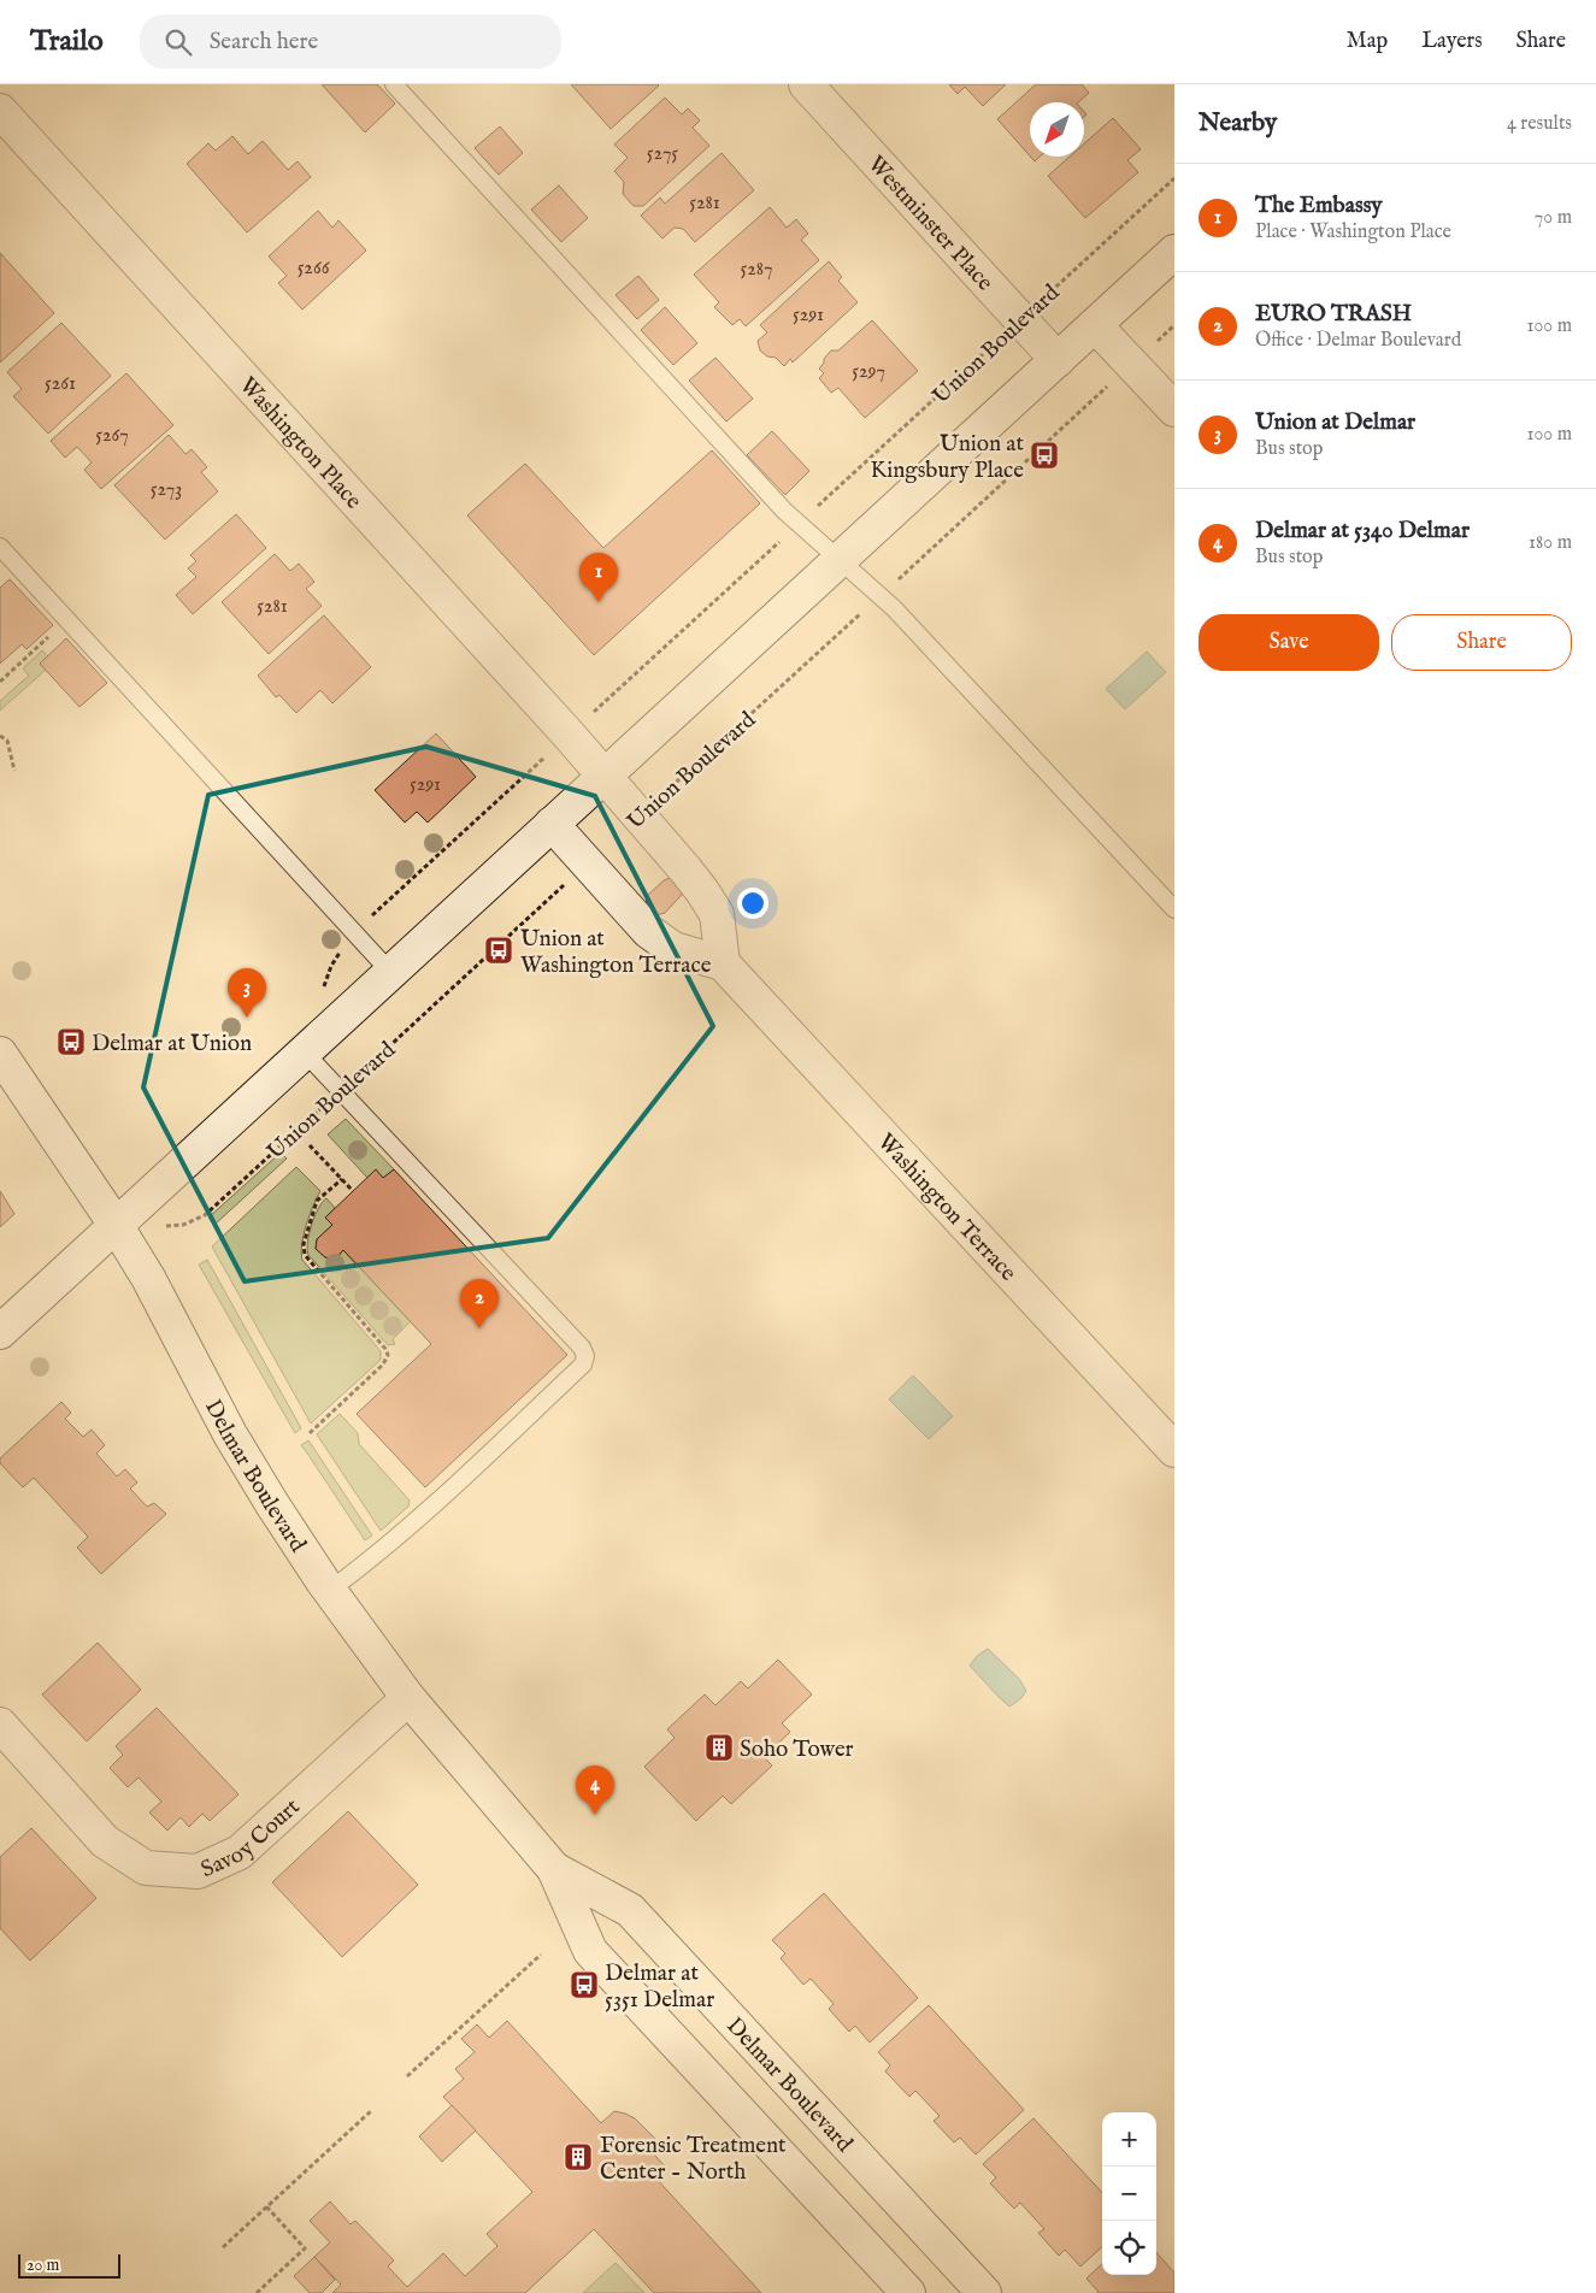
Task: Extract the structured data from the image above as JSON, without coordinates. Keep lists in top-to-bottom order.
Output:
{
  "streets": {
    "main road": [
      "Westminster Place",
      "Washington Place",
      "Washington Terrace",
      "Delmar Boulevard",
      "Savoy Court"
    ],
    "path": ["Union Boulevard"]
  },
  "crossings": [
    ["Westminster Place", "Union Boulevard"],
    ["Union Boulevard", "Washington Place"],
    ["Washington Place", "Washington Terrace"],
    ["Delmar Boulevard", "Savoy Court"]
  ],
  "places": {
    "bus stop": [
      "Union at Kingsbury Place",
      "Union at Washington Terrace",
      "Delmar at Union",
      "Delmar at 5351 Delmar"
    ],
    "building": ["Soho Tower", "Forensic Treatment Center - North"]
  },
  "house_numbers": [
    "5275",
    "5281",
    "5266",
    "5287",
    "5291",
    "5297",
    "5261",
    "5267",
    "5273",
    "5281",
    "5291"
  ],
  "scale_bar": "20 m",
  "north": "bottom left",
  "page": {
    "header": "Trailo",
    "search": "Search here",
    "nav": ["Map", "Layers", "Share"],
    "heading": ["Nearby", "4 results"],
    "list": [
      {
        "mark": "1",
        "name": "The Embassy",
        "note": "Place · Washington Place",
        "value": "70 m"
      },
      {
        "mark": "2",
        "name": "EURO TRASH",
        "note": "Office · Delmar Boulevard",
        "value": "100 m"
      },
      {
        "mark": "3",
        "name": "Union at Delmar",
        "note": "Bus stop",
        "value": "100 m"
      },
      {
        "mark": "4",
        "name": "Delmar at 5340 Delmar",
        "note": "Bus stop",
        "value": "180 m"
      }
    ],
    "pins": [
      "1",
      "3",
      "2",
      "4"
    ],
    "buttons": ["Save", "Share"],
    "map_buttons": ["+", "−"],
    "scale": "20 m"
  }
}
